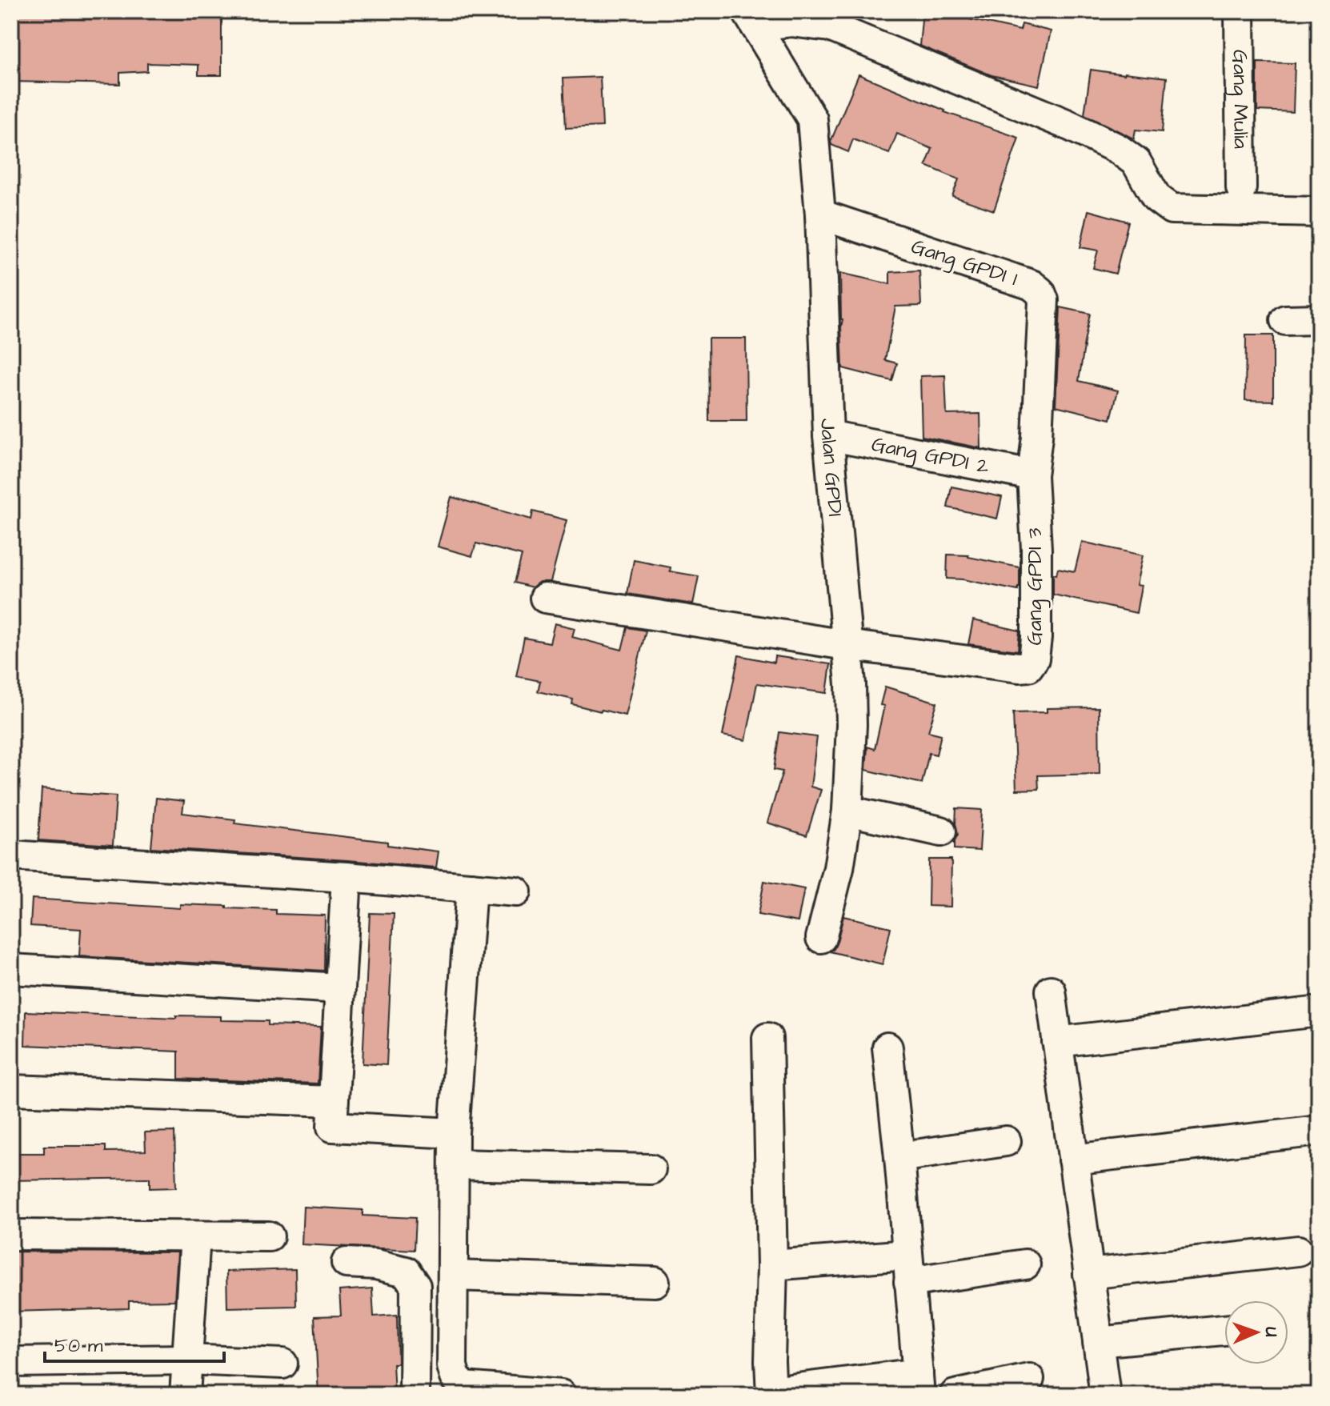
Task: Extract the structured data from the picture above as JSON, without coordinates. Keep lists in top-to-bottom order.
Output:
{
  "streets": {
    "street": [
      "Gang Mulia",
      "Gang GPDI 1",
      "Gang GPDI 2",
      "Jalan GPDI",
      "Gang GPDI 3"
    ]
  },
  "crossings": [
    ["Gang GPDI 1", "Gang GPDI 2"],
    ["Gang GPDI 1", "Jalan GPDI"],
    ["Gang GPDI 1", "Gang GPDI 3"],
    ["Gang GPDI 2", "Jalan GPDI"],
    ["Gang GPDI 2", "Gang GPDI 3"],
    ["Jalan GPDI", "Gang GPDI 3"]
  ],
  "scale_bar": "50 m",
  "north": "right"
}
